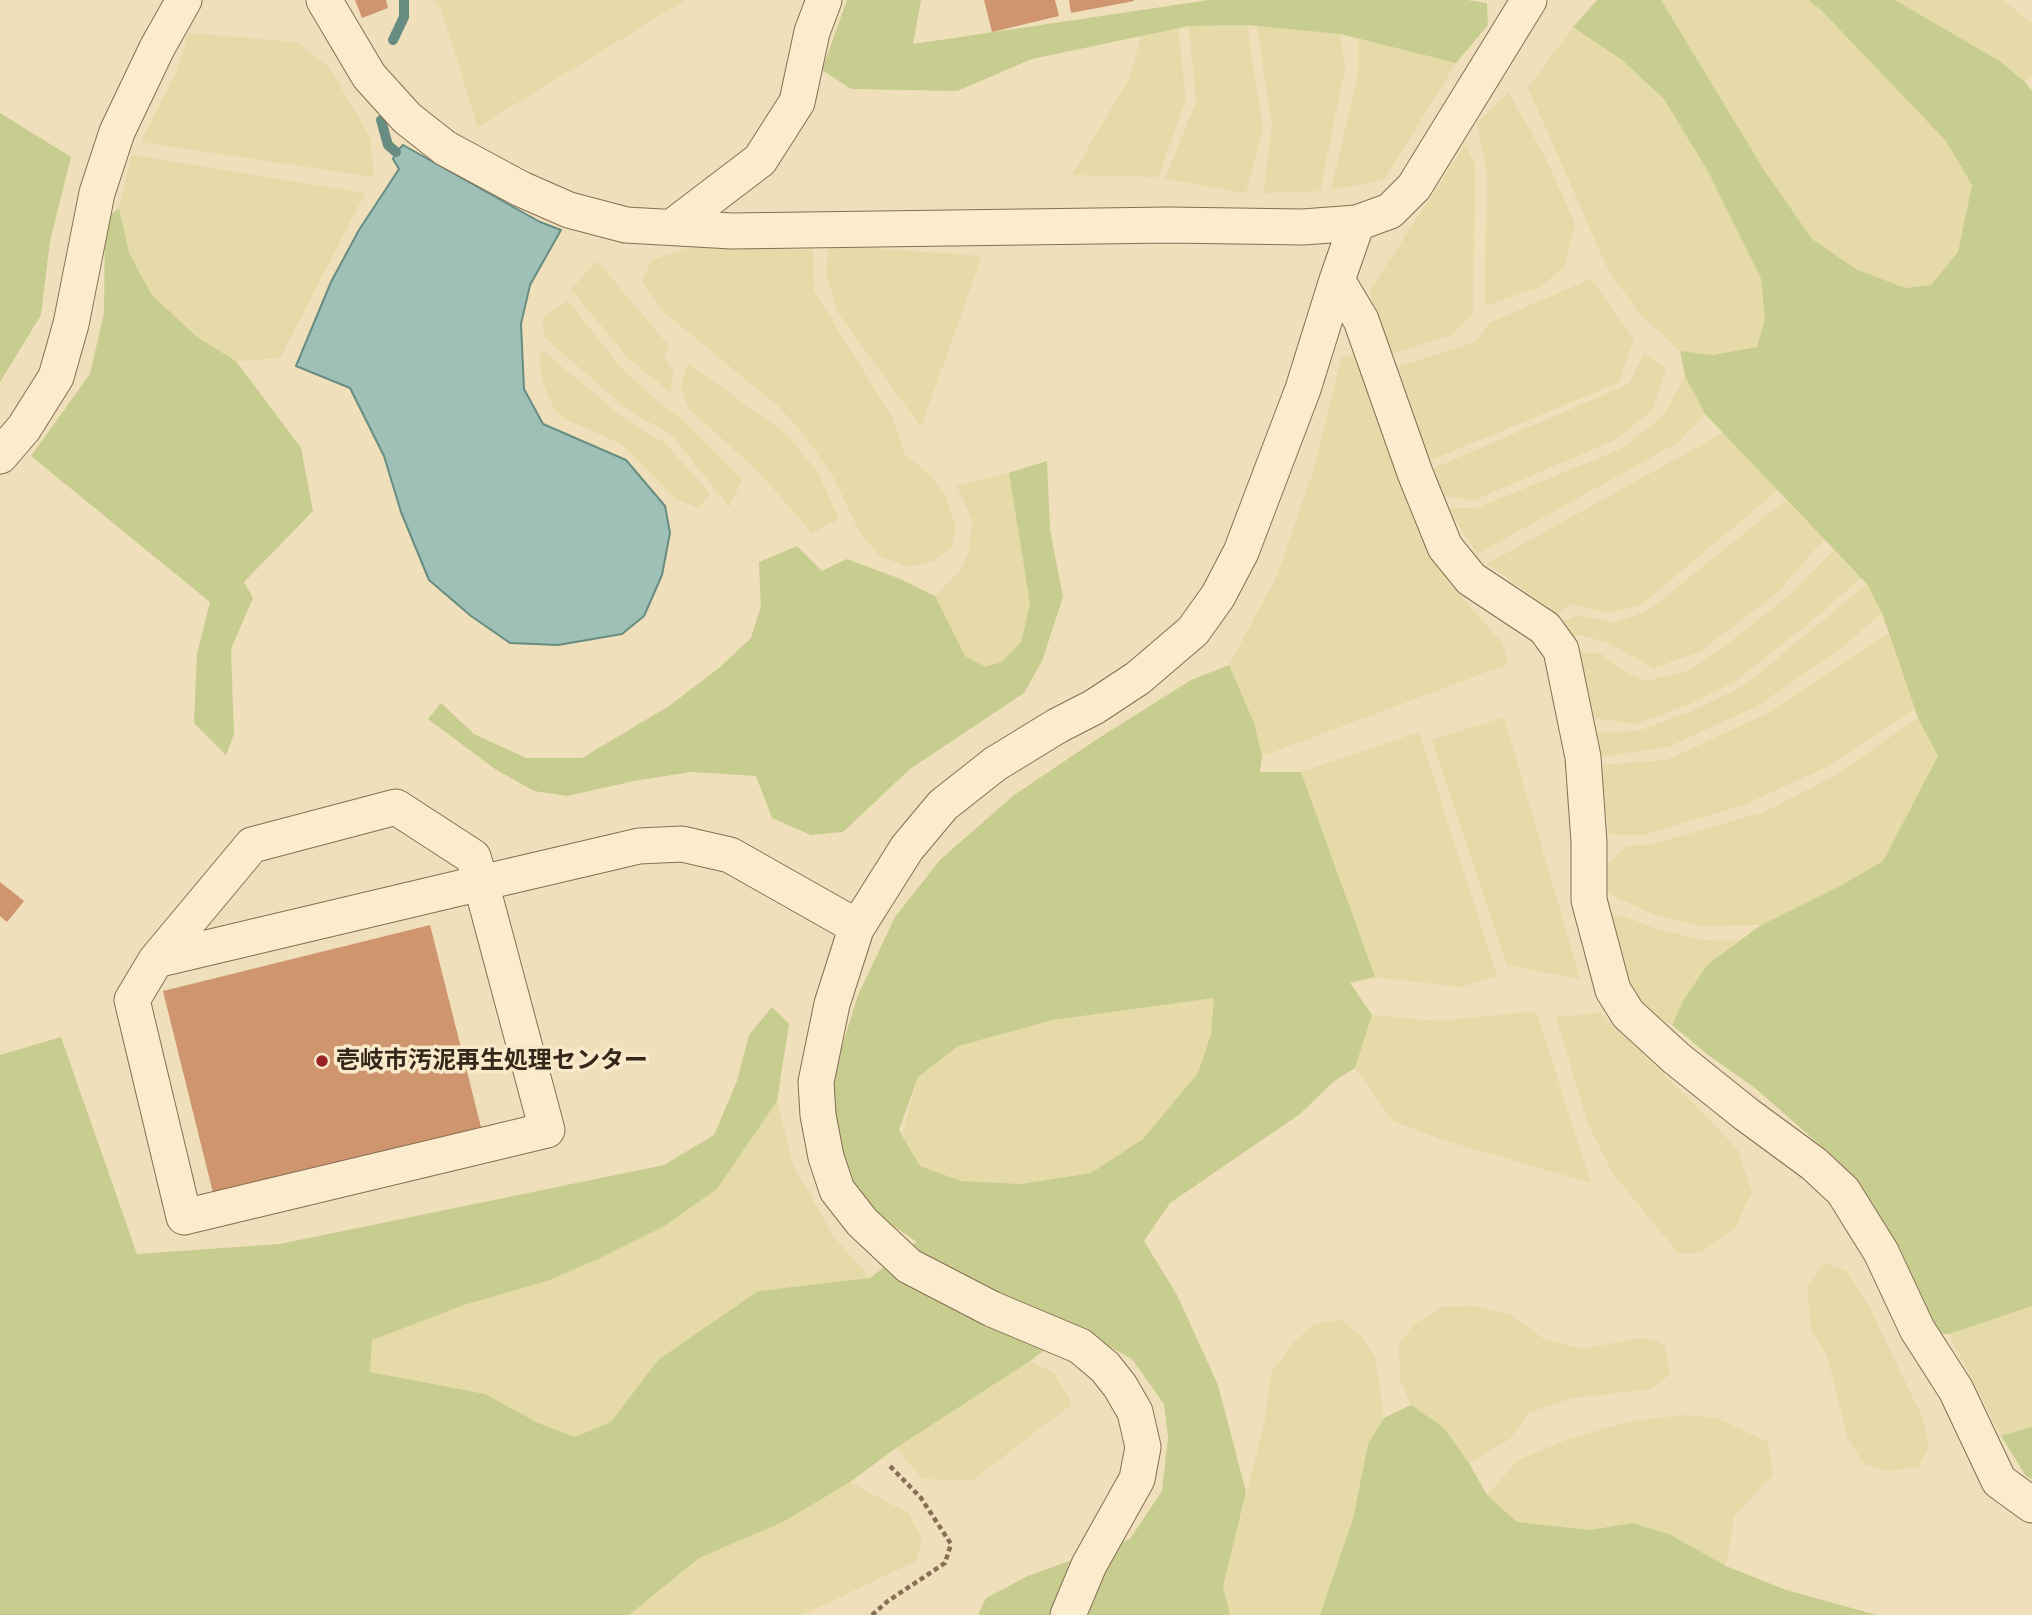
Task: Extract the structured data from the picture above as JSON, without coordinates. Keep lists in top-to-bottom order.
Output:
{
  "places": ["壱岐市汚泥再生処理センター"]
}
